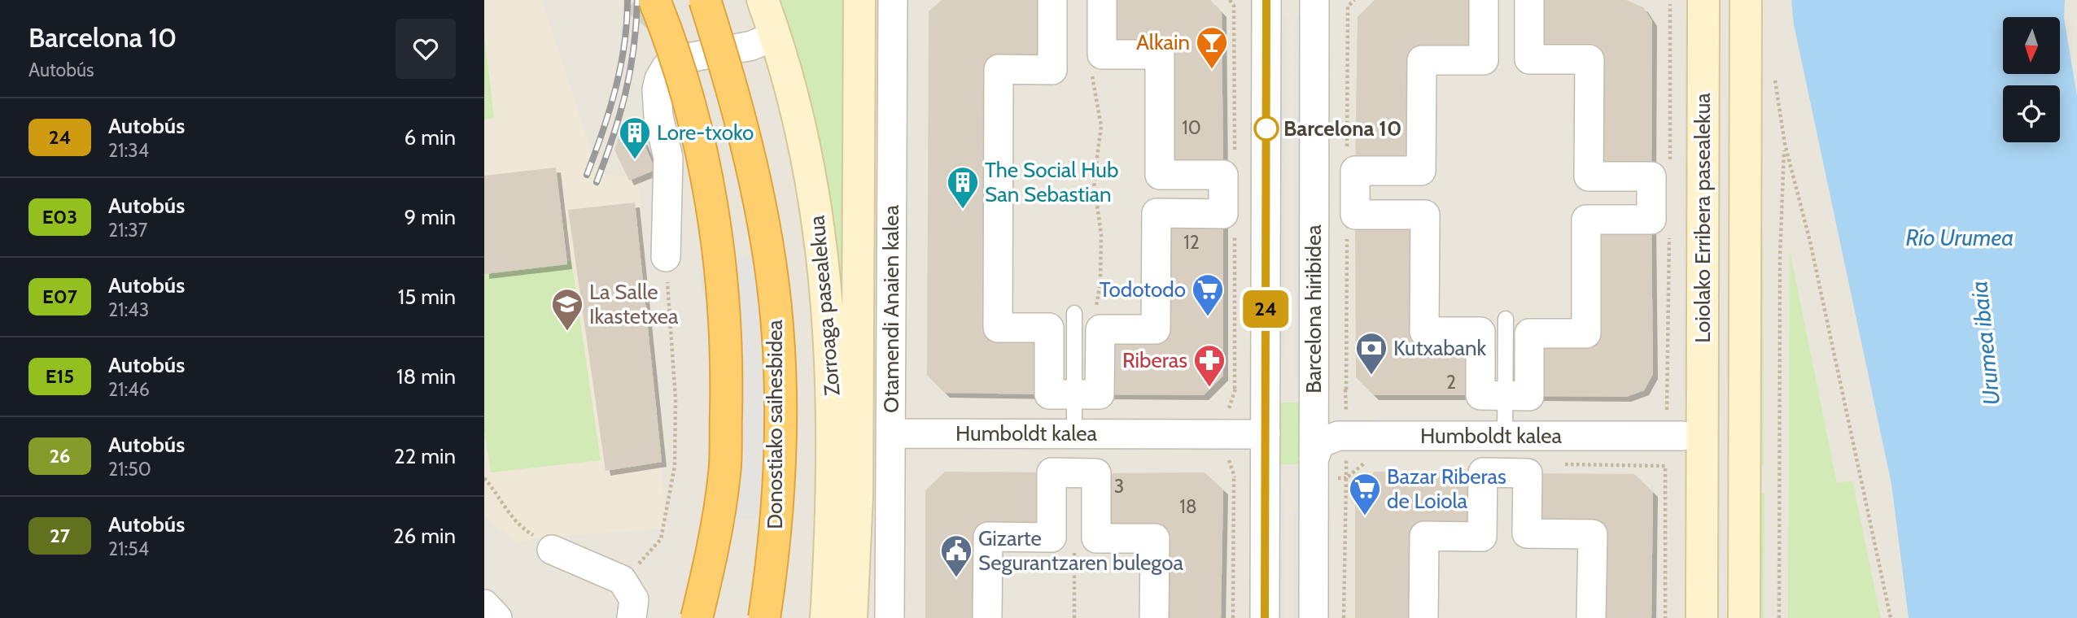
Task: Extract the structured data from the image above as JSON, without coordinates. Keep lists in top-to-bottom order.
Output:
{
  "streets": {
    "highway": ["Donostiako saihesbidea"],
    "main road": ["Loiolako Erribera pasealekua", "Zorroaga pasealekua"],
    "street": ["Otamendi Anaien kalea", "Barcelona hiribidea", "Humboldt kalea"]
  },
  "crossings": [
    ["Loiolako Erribera pasealekua", "Humboldt kalea"],
    ["Otamendi Anaien kalea", "Humboldt kalea"],
    ["Barcelona hiribidea", "Humboldt kalea"]
  ],
  "water": ["Río Urumea", "Urumea ibaia"],
  "places": {
    "bar": ["Alkain"],
    "other": ["Barcelona 10"],
    "building": ["Lore-txoko", "The Social Hub San Sebastian"],
    "supermarket": ["Todotodo", "Bazar Riberas de Loiola"],
    "school or university": ["La Salle Ikastetxea"],
    "bank": ["Kutxabank"],
    "pharmacy": ["Riberas"],
    "public building": ["Gizarte Segurantzaren bulegoa"]
  },
  "lines": ["bus line 24"],
  "house_numbers": [
    "10",
    "12",
    "2",
    "3",
    "18"
  ],
  "north": "bottom",
  "page": {
    "heading": ["Barcelona 10", "Autobús"],
    "on_map": "24",
    "list": [
      {
        "mark": "24",
        "name": "Autobús",
        "note": "21:34",
        "value": "6 min"
      },
      {
        "mark": "E03",
        "name": "Autobús",
        "note": "21:37",
        "value": "9 min"
      },
      {
        "mark": "E07",
        "name": "Autobús",
        "note": "21:43",
        "value": "15 min"
      },
      {
        "mark": "E15",
        "name": "Autobús",
        "note": "21:46",
        "value": "18 min"
      },
      {
        "mark": "26",
        "name": "Autobús",
        "note": "21:50",
        "value": "22 min"
      },
      {
        "mark": "27",
        "name": "Autobús",
        "note": "21:54",
        "value": "26 min"
      }
    ]
  }
}
